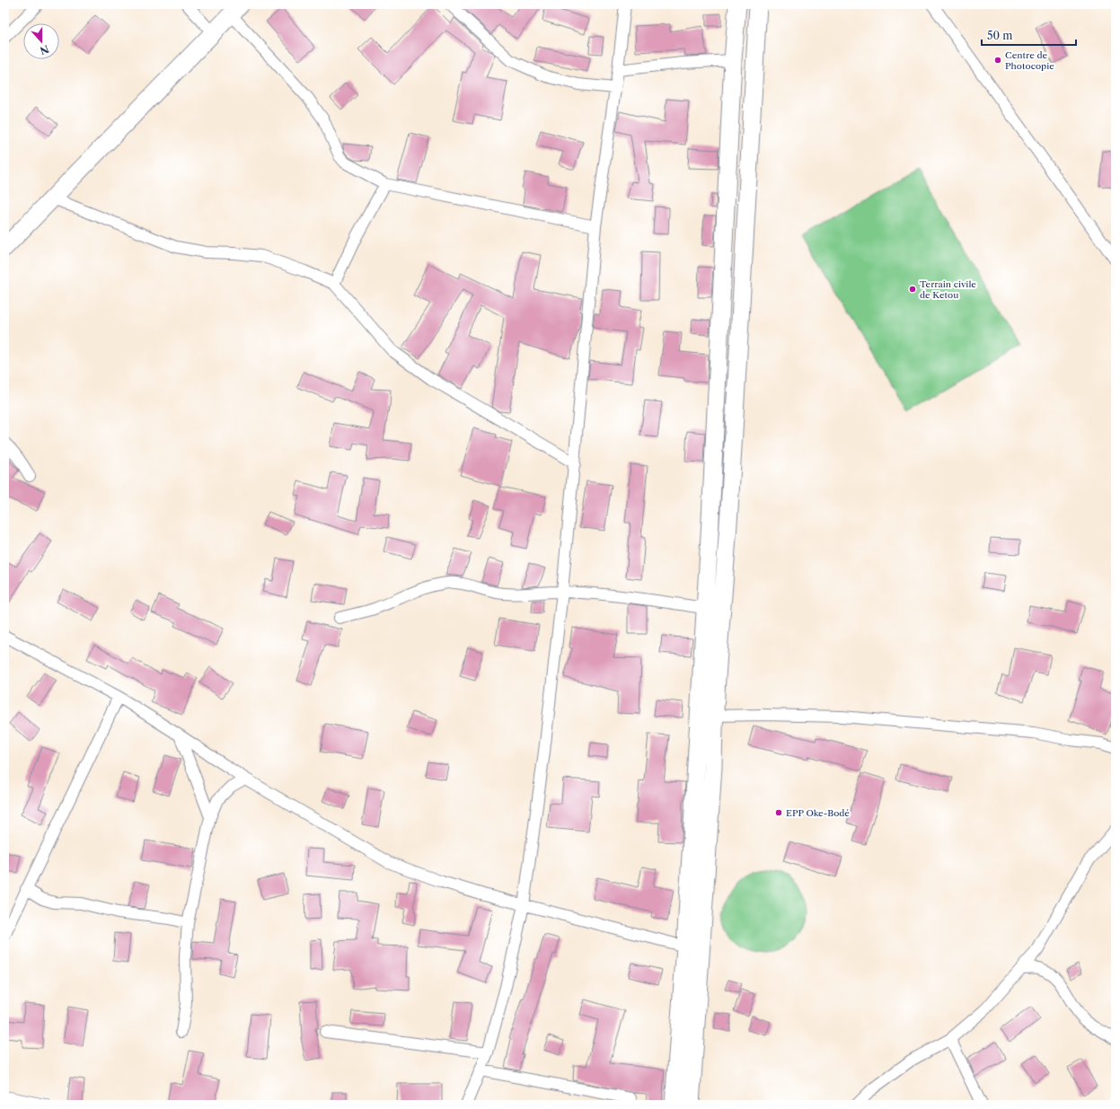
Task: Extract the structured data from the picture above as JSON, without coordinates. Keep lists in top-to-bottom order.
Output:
{
  "places": ["Centre de Photocopie", "Terrain civile de Ketou", "EPP Oke-Bodé"],
  "scale_bar": "50 m",
  "north": "bottom"
}
